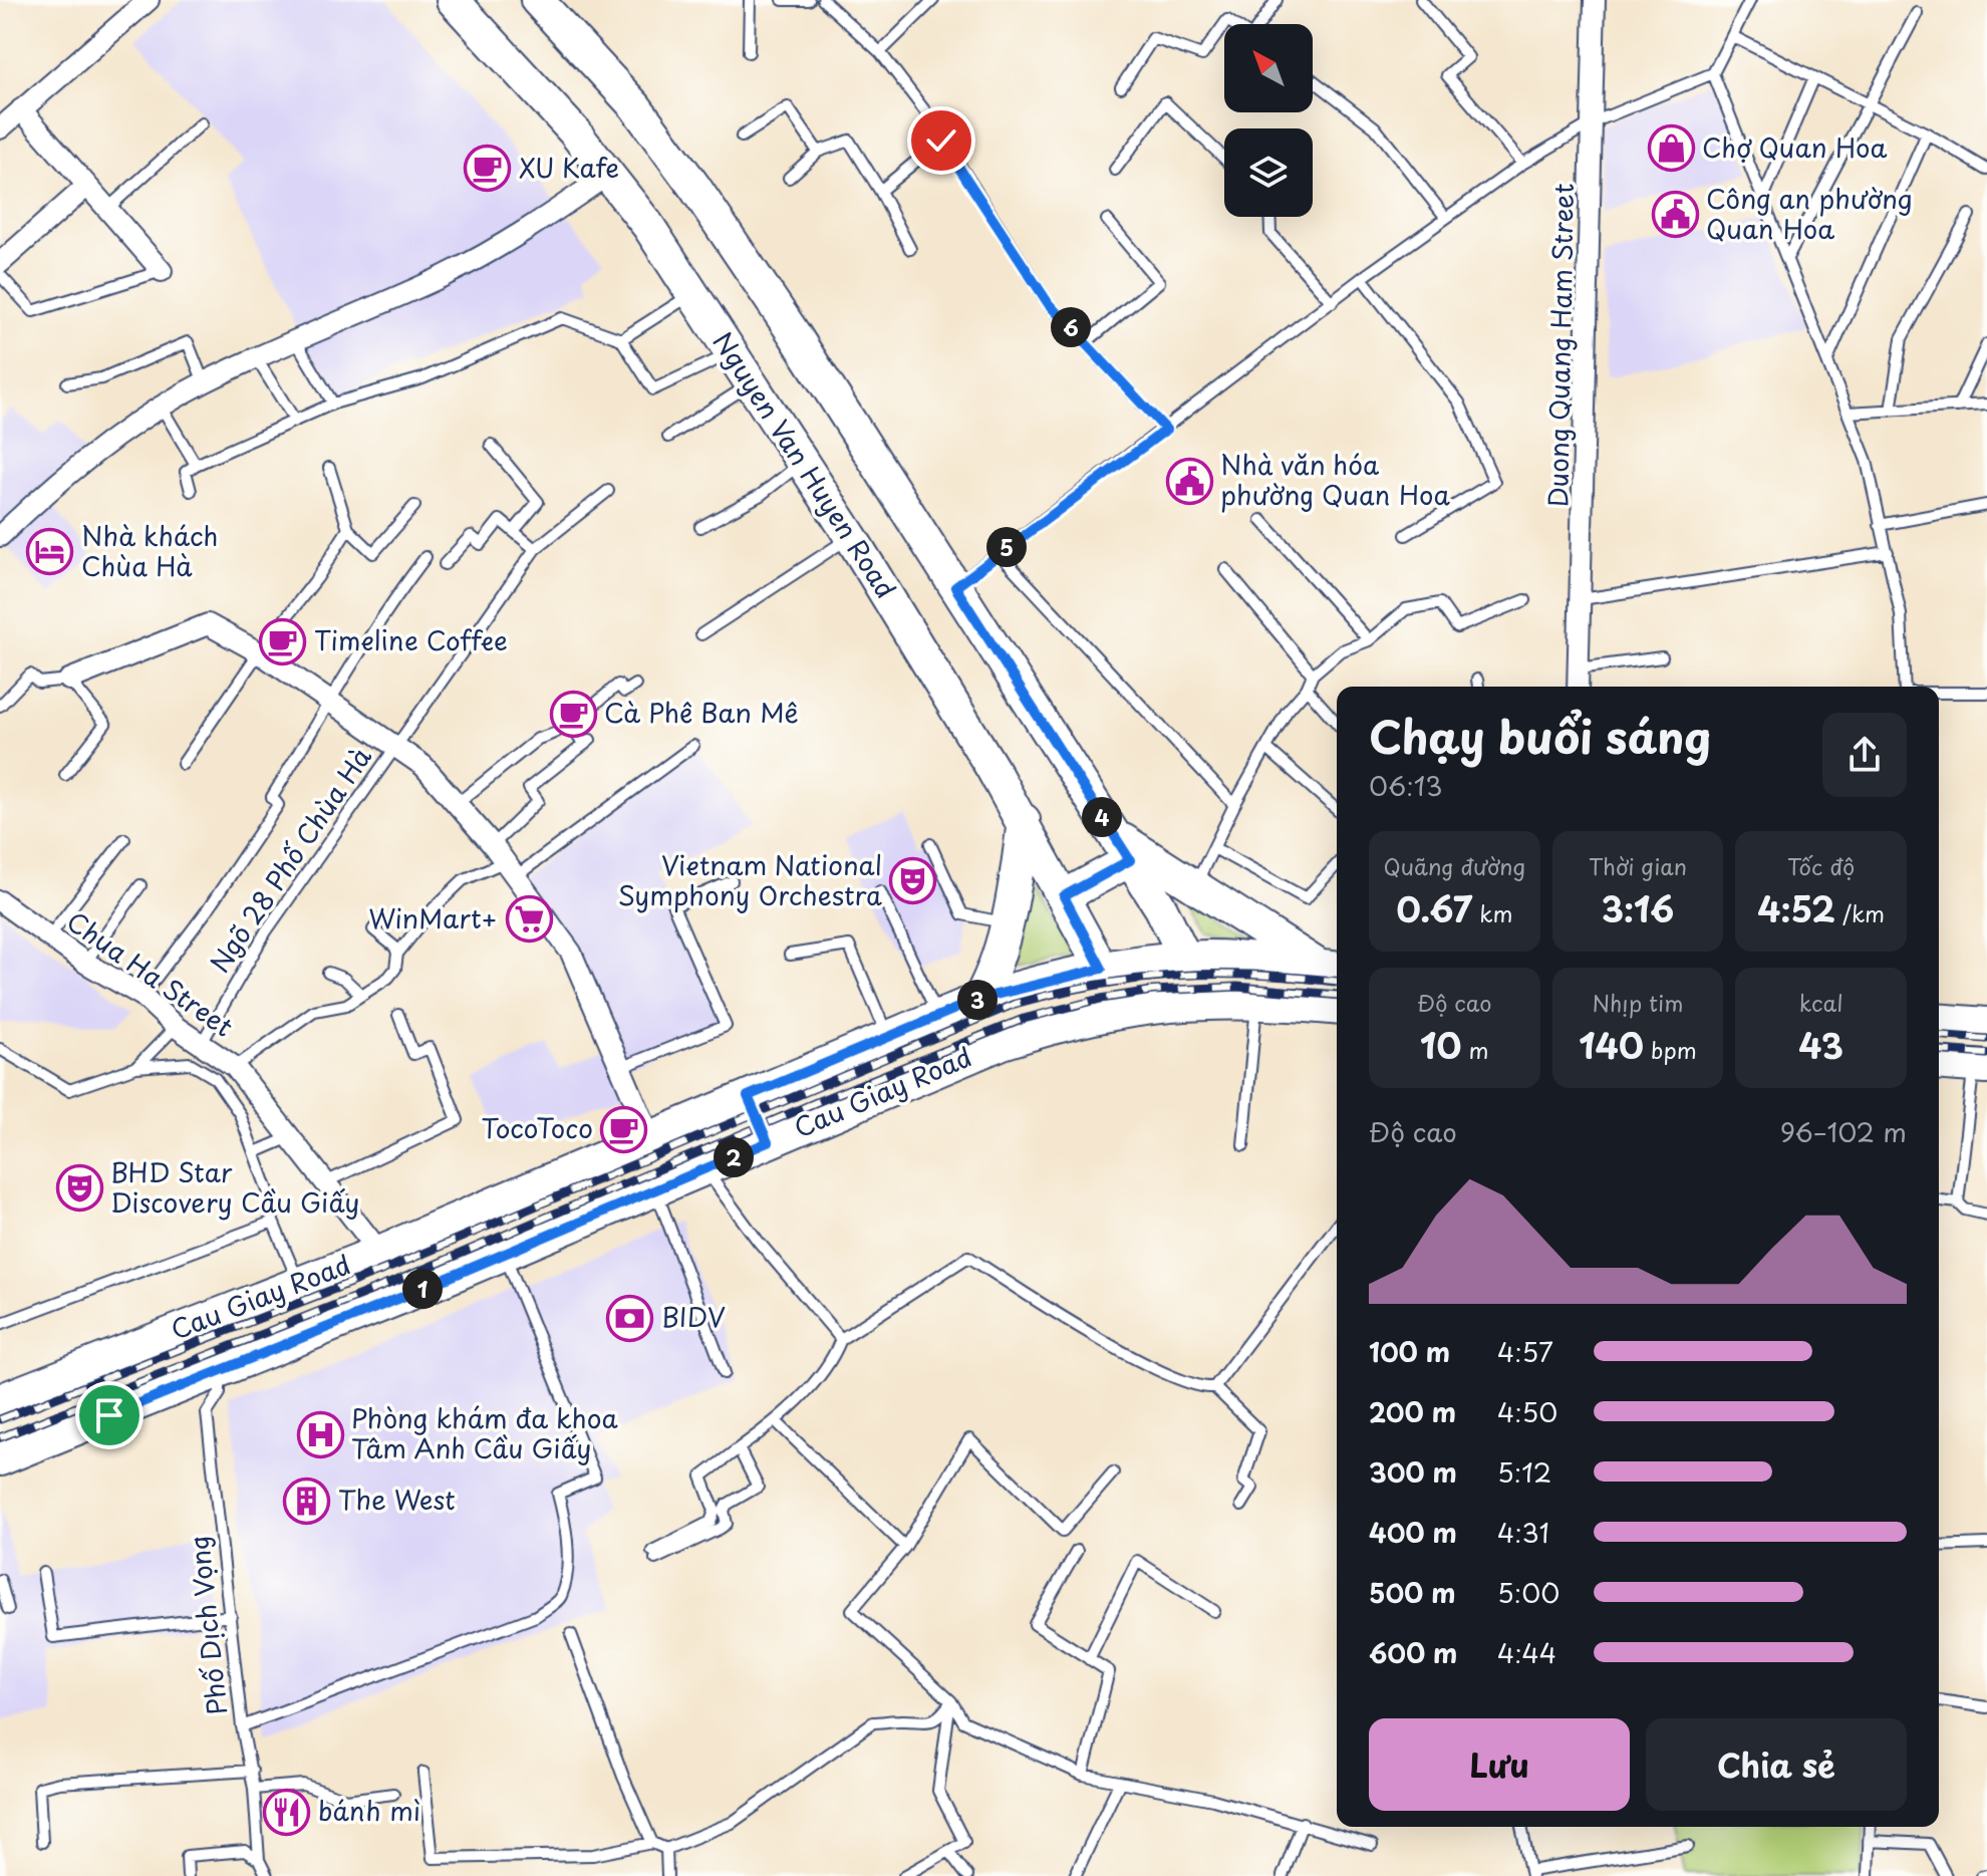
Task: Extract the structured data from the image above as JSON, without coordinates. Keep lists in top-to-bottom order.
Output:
{
  "streets": {
    "main road": ["Nguyen Van Huyen Road", "Cau Giay Road"],
    "street": ["Duong Quang Ham Street", "Chua Ha Street"],
    "lane": ["Ngõ 28 Phố Chùa Hà", "Phố Dịch Vọng"]
  },
  "crossings": [
    ["Nguyen Van Huyen Road", "Cau Giay Road"],
    ["Ngõ 28 Phố Chùa Hà", "Chua Ha Street"],
    ["Chua Ha Street", "Cau Giay Road"],
    ["Cau Giay Road", "Phố Dịch Vọng"]
  ],
  "places": {
    "shop": ["Chợ Quan Hoa"],
    "cafe": [
      "XU Kafe",
      "Timeline Coffee",
      "Cà Phê Ban Mê",
      "TocoToco"
    ],
    "public building": ["Công an phường Quan Hoa", "Nhà văn hóa phường Quan Hoa"],
    "hotel": ["Nhà khách Chùa Hà"],
    "theatre": ["Vietnam National Symphony Orchestra", "BHD Star Discovery Cầu Giấy"],
    "supermarket": ["WinMart+"],
    "bank": ["BIDV"],
    "hospital": ["Phòng khám đa khoa Tâm Anh Cầu Giấy"],
    "building": ["The West"],
    "restaurant": ["bánh mì"]
  },
  "north": "top left",
  "page": {
    "pins": [
      "6",
      "5",
      "4",
      "3",
      "2",
      "1"
    ],
    "heading": ["Chạy buổi sáng", "06:13"],
    "stats": [
      ["Quãng đường", "0.67 km"],
      ["Thời gian", "3:16"],
      ["Tốc độ", "4:52 /km"],
      ["Độ cao", "10 m"],
      ["Nhịp tim", "140 bpm"],
      ["kcal", "43"]
    ],
    "chart": ["Độ cao", "96–102 m"],
    "list": [
      {
        "name": "100 m",
        "note": "4:57"
      },
      {
        "name": "200 m",
        "note": "4:50"
      },
      {
        "name": "300 m",
        "note": "5:12"
      },
      {
        "name": "400 m",
        "note": "4:31"
      },
      {
        "name": "500 m",
        "note": "5:00"
      },
      {
        "name": "600 m",
        "note": "4:44"
      }
    ],
    "buttons": ["Lưu", "Chia sẻ"]
  }
}
